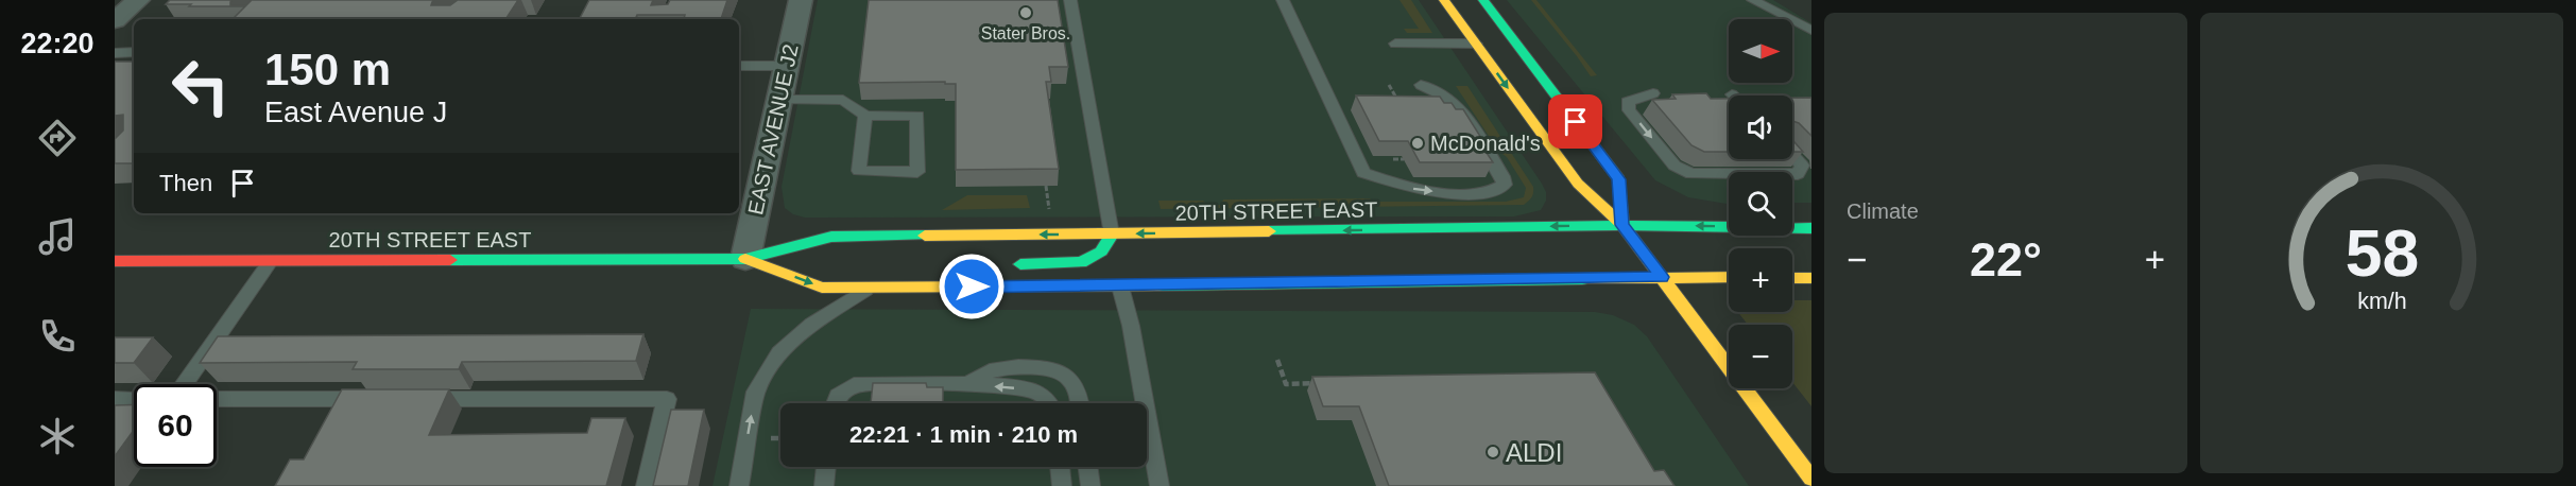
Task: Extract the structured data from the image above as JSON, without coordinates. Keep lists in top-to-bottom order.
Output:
{
  "streets": {
    "main road": ["20TH STREET EAST"],
    "street": ["EAST AVENUE J2"]
  },
  "crossings": [
    ["EAST AVENUE J2", "20TH STREET EAST"]
  ],
  "places": ["Stater Bros.", "McDonald's", "ALDI"],
  "north": "right",
  "page": {
    "tabs": "22:20",
    "tile": "Climate",
    "map_buttons": ["+", "−"],
    "turn": ["150 m", "East Avenue J"],
    "then": "Then",
    "heat": ["−", "22°", "+"],
    "limit": "60",
    "trip": "22:21 · 1 min · 210 m",
    "gauge": ["58", "km/h"]
  }
}
